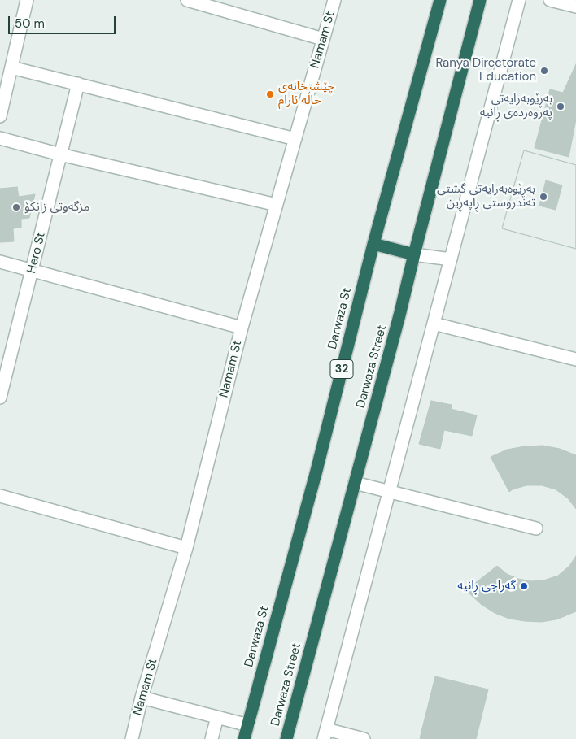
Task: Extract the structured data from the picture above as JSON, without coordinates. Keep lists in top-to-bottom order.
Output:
{
  "streets": {
    "highway": ["Darwaza St", "Darwaza Street", "32"],
    "street": ["Namam St", "Hero St"]
  },
  "places": [
    "Ranya Directorate Education",
    "چێشتخانەی خاڵە ئارام",
    "بەڕێوبەرایەتی پەروەردەی ڕانیە",
    "بەڕێوەبەرایەتی گشتی تەندروستی ڕاپەڕین",
    "مزگەوتی زانکۆ",
    "گەراجی ڕانیە"
  ],
  "scale_bar": "50 m"
}
